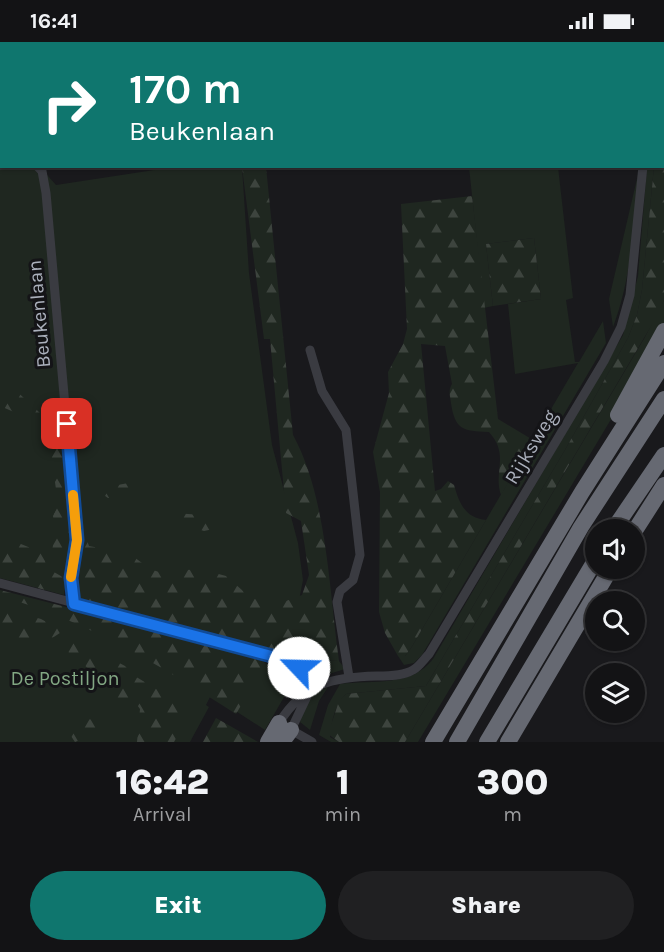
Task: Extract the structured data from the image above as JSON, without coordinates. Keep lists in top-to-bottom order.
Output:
{
  "streets": {
    "street": ["Beukenlaan", "Rijksweg"]
  },
  "parks": ["De Postiljon"],
  "page": {
    "status": "16:41",
    "turn": ["170 m", "Beukenlaan"],
    "eta": [
      "16:42",
      "Arrival",
      "1",
      "min",
      "300",
      "m"
    ],
    "buttons": ["Exit", "Share"]
  }
}
